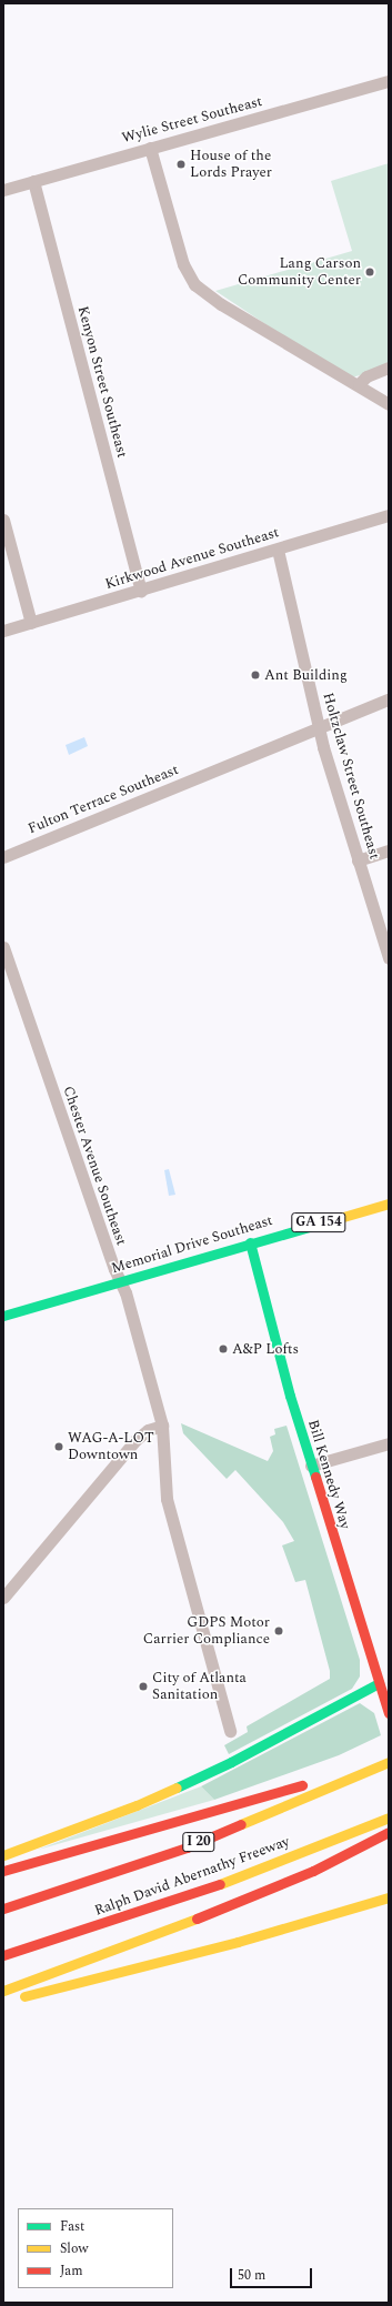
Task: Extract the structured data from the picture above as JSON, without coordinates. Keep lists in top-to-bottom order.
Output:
{
  "streets": {
    "main road": [
      "GA 154",
      "Memorial Drive Southeast",
      "Bill Kennedy Way",
      "I 20",
      "Ralph David Abernathy Freeway"
    ],
    "street": [
      "Wylie Street Southeast",
      "Kenyon Street Southeast",
      "Kirkwood Avenue Southeast",
      "Holtzclaw Street Southeast",
      "Fulton Terrace Southeast",
      "Chester Avenue Southeast"
    ]
  },
  "crossings": [
    ["Wylie Street Southeast", "Kenyon Street Southeast"],
    ["Kenyon Street Southeast", "Kirkwood Avenue Southeast"],
    ["Kirkwood Avenue Southeast", "Holtzclaw Street Southeast"],
    ["Holtzclaw Street Southeast", "Fulton Terrace Southeast"],
    ["Chester Avenue Southeast", "Memorial Drive Southeast"],
    ["Memorial Drive Southeast", "Bill Kennedy Way"]
  ],
  "places": [
    "House of the Lords Prayer",
    "Lang Carson Community Center",
    "Ant Building",
    "A&P Lofts",
    "WAG-A-LOT Downtown",
    "GDPS Motor Carrier Compliance",
    "City of Atlanta Sanitation"
  ],
  "legend": ["Fast", "Slow", "Jam"],
  "scale_bar": "50 m"
}
